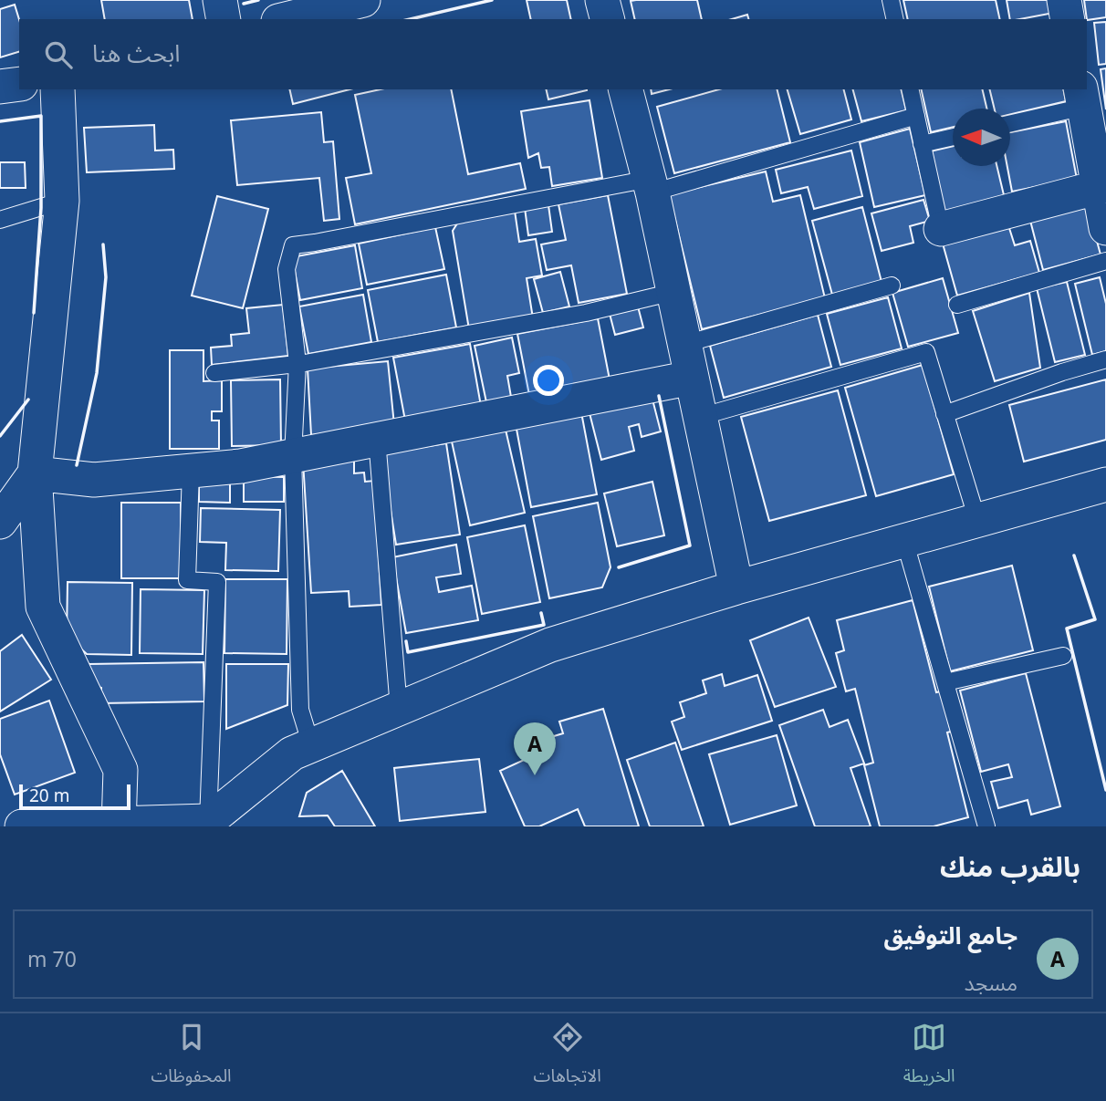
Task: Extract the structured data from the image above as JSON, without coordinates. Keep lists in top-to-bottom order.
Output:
{
  "scale_bar": "20 m",
  "north": "left",
  "page": {
    "search": "ابحث هنا",
    "pins": "A",
    "scale": "20 m",
    "heading": "بالقرب منك",
    "list": [
      {
        "mark": "A",
        "name": "جامع التوفيق",
        "note": "مسجد",
        "value": "70 m"
      }
    ],
    "nav": ["الخريطة", "الاتجاهات", "المحفوظات"]
  }
}
